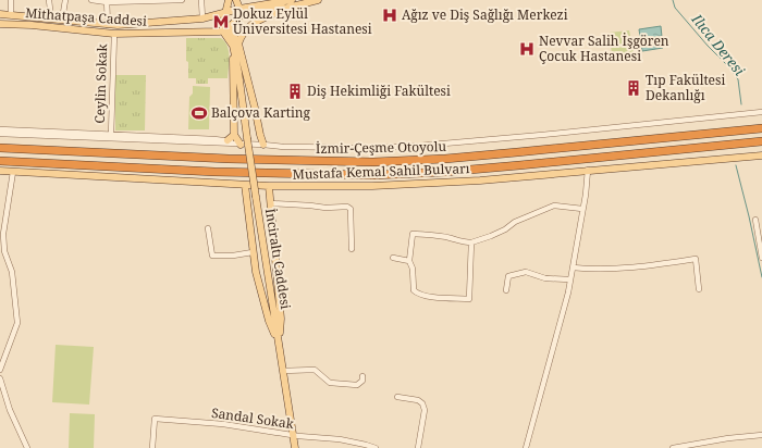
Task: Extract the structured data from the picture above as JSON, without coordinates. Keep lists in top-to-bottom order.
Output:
{
  "streets": {
    "highway": ["İzmir-Çeşme Otoyolu"],
    "main road": ["Mithatpaşa Caddesi", "Mustafa Kemal Sahil Bulvarı", "İnciraltı Caddesi"],
    "street": ["Ceylin Sokak", "Sandal Sokak"]
  },
  "crossings": [
    ["Mithatpaşa Caddesi", "Ceylin Sokak"],
    ["Ceylin Sokak", "Mustafa Kemal Sahil Bulvarı"],
    ["İnciraltı Caddesi", "Sandal Sokak"]
  ],
  "water": ["Ilıca Deresi"],
  "places": {
    "hospital": ["Ağız ve Diş Sağlığı Merkezi", "Nevvar Salih İşgören Çocuk Hastanesi"],
    "metro station": ["Dokuz Eylül Üniversitesi Hastanesi"],
    "building": ["Tıp Fakültesi Dekanlığı", "Diş Hekimliği Fakültesi"],
    "sports": ["Balçova Karting"]
  }
}
